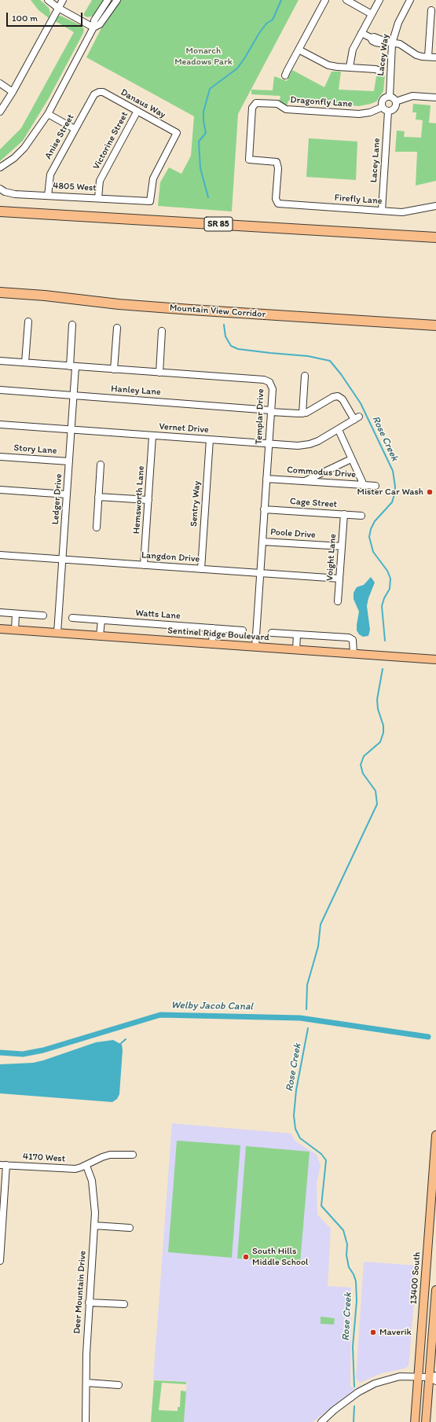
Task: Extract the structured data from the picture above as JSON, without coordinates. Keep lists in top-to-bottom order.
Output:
{
  "streets": {
    "highway": ["SR 85", "Mountain View Corridor"],
    "main road": ["Sentinel Ridge Boulevard", "13400 South"],
    "street": [
      "Lacey Way",
      "Dragonfly Lane",
      "Danaus Way",
      "Anise Street",
      "Victorine Street",
      "Lacey Lane",
      "4805 West",
      "Firefly Lane",
      "Hanley Lane",
      "Templar Drive",
      "Vernet Drive",
      "Story Lane",
      "Commodus Drive",
      "Ledger Drive",
      "Hemsworth Lane",
      "Cage Street",
      "Sentry Way",
      "Poole Drive",
      "Langdon Drive",
      "Voight Lane",
      "Watts Lane",
      "4170 West",
      "Deer Mountain Drive"
    ]
  },
  "crossings": [
    ["Lacey Way", "Dragonfly Lane"],
    ["Lacey Way", "Lacey Lane"],
    ["Dragonfly Lane", "Lacey Lane"],
    ["Dragonfly Lane", "Firefly Lane"],
    ["Danaus Way", "Anise Street"],
    ["Danaus Way", "Victorine Street"],
    ["Danaus Way", "4805 West"],
    ["Anise Street", "4805 West"],
    ["Victorine Street", "4805 West"],
    ["Lacey Lane", "Firefly Lane"],
    ["Hanley Lane", "Templar Drive"],
    ["Hanley Lane", "Vernet Drive"],
    ["Hanley Lane", "Ledger Drive"],
    ["Templar Drive", "Vernet Drive"],
    ["Templar Drive", "Commodus Drive"],
    ["Templar Drive", "Ledger Drive"],
    ["Templar Drive", "Cage Street"],
    ["Templar Drive", "Poole Drive"],
    ["Templar Drive", "Langdon Drive"],
    ["Templar Drive", "Sentinel Ridge Boulevard"],
    ["Vernet Drive", "Ledger Drive"],
    ["Vernet Drive", "Hemsworth Lane"],
    ["Vernet Drive", "Sentry Way"],
    ["Story Lane", "Ledger Drive"],
    ["Ledger Drive", "Langdon Drive"],
    ["Ledger Drive", "Sentinel Ridge Boulevard"],
    ["Hemsworth Lane", "Langdon Drive"],
    ["Cage Street", "Voight Lane"],
    ["Sentry Way", "Langdon Drive"],
    ["Poole Drive", "Voight Lane"],
    ["Langdon Drive", "Voight Lane"],
    ["4170 West", "Deer Mountain Drive"]
  ],
  "water": ["Rose Creek", "Welby Jacob Canal"],
  "parks": ["Monarch Meadows Park"],
  "places": ["Mister Car Wash", "South Hills Middle School", "Maverik"],
  "scale_bar": "100 m"
}
